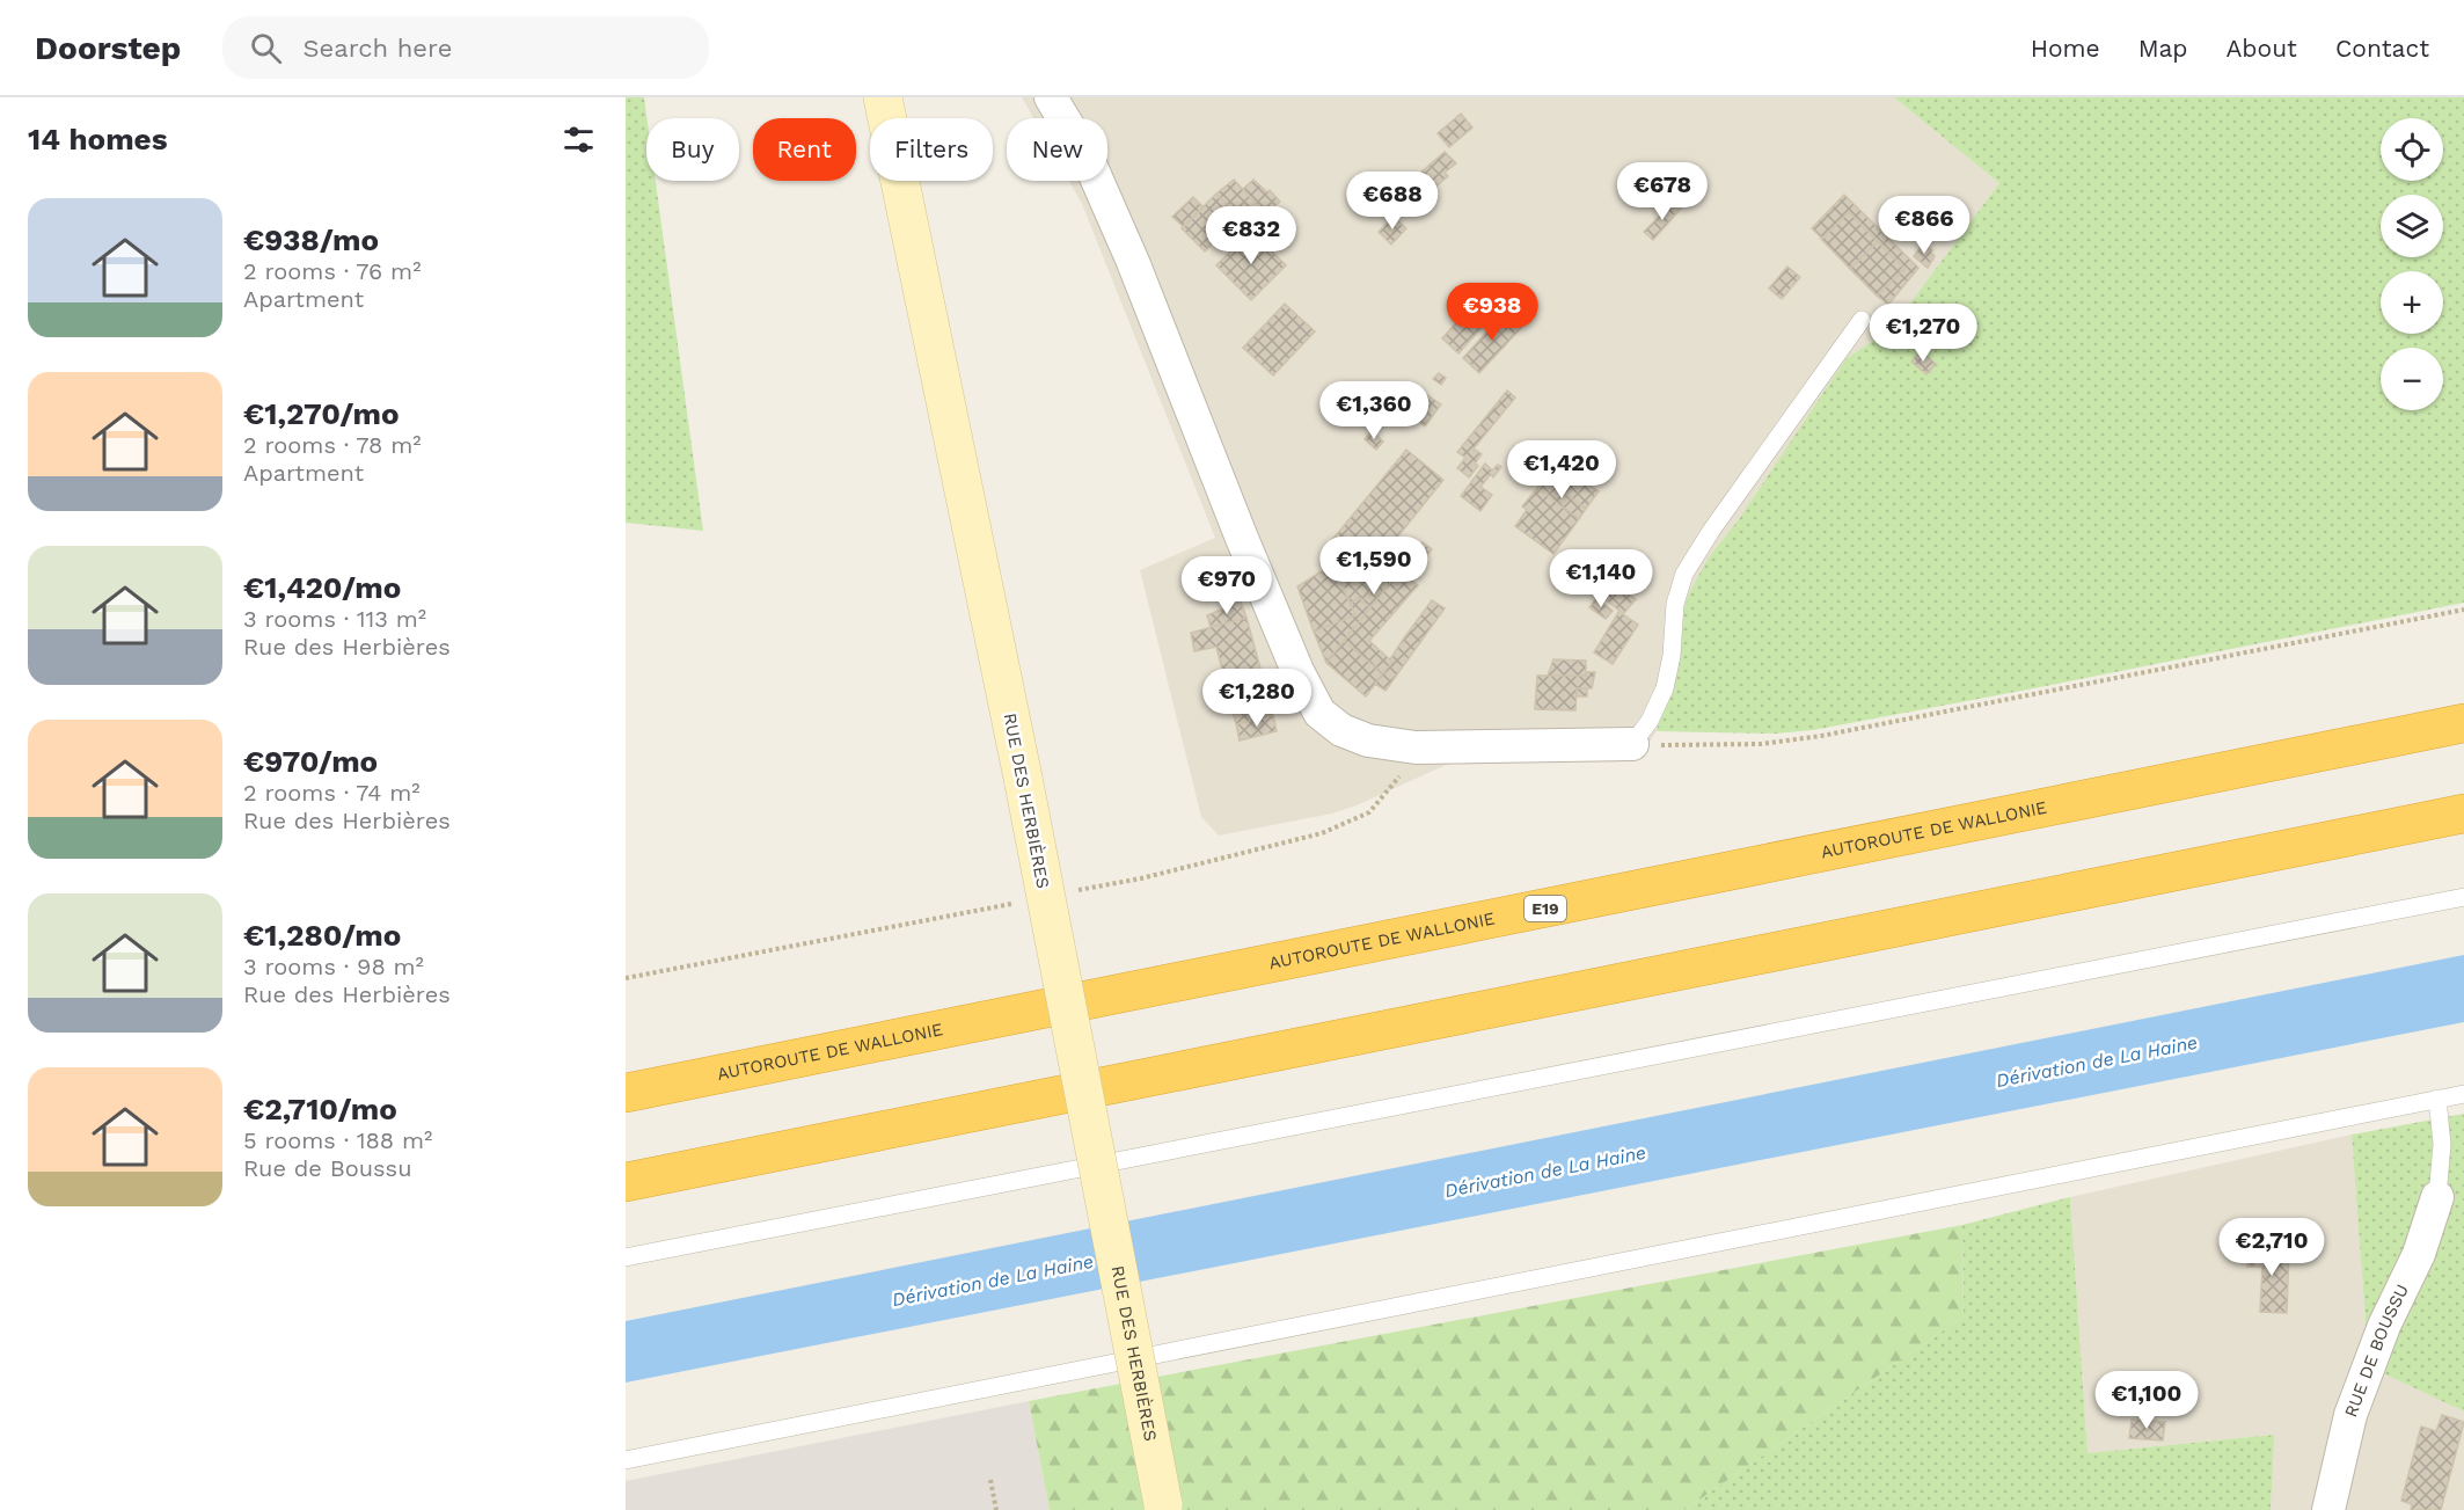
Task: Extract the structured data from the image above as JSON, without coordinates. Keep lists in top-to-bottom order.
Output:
{
  "streets": {
    "highway": ["AUTOROUTE DE WALLONIE", "E19"],
    "street": ["RUE DES HERBIÈRES", "RUE DE BOUSSU"]
  },
  "water": ["Dérivation de La Haine"],
  "page": {
    "header": "Doorstep",
    "search": "Search here",
    "nav": [
      "Home",
      "Map",
      "About",
      "Contact"
    ],
    "heading": "14 homes",
    "map_buttons": ["+", "−"],
    "chip": [
      "Buy",
      "Rent",
      "Filters",
      "New"
    ],
    "price": [
      "€678",
      "€688",
      "€866",
      "€832",
      "€938",
      "€1,270",
      "€1,360",
      "€1,420",
      "€1,590",
      "€1,140",
      "€970",
      "€1,280",
      "€2,710",
      "€1,100"
    ],
    "list": [
      {
        "name": "€938/mo",
        "note": "2 rooms · 76 m² · Apartment"
      },
      {
        "name": "€1,270/mo",
        "note": "2 rooms · 78 m² · Apartment"
      },
      {
        "name": "€1,420/mo",
        "note": "3 rooms · 113 m² · Rue des Herbières"
      },
      {
        "name": "€970/mo",
        "note": "2 rooms · 74 m² · Rue des Herbières"
      },
      {
        "name": "€1,280/mo",
        "note": "3 rooms · 98 m² · Rue des Herbières"
      },
      {
        "name": "€2,710/mo",
        "note": "5 rooms · 188 m² · Rue de Boussu"
      }
    ]
  }
}
